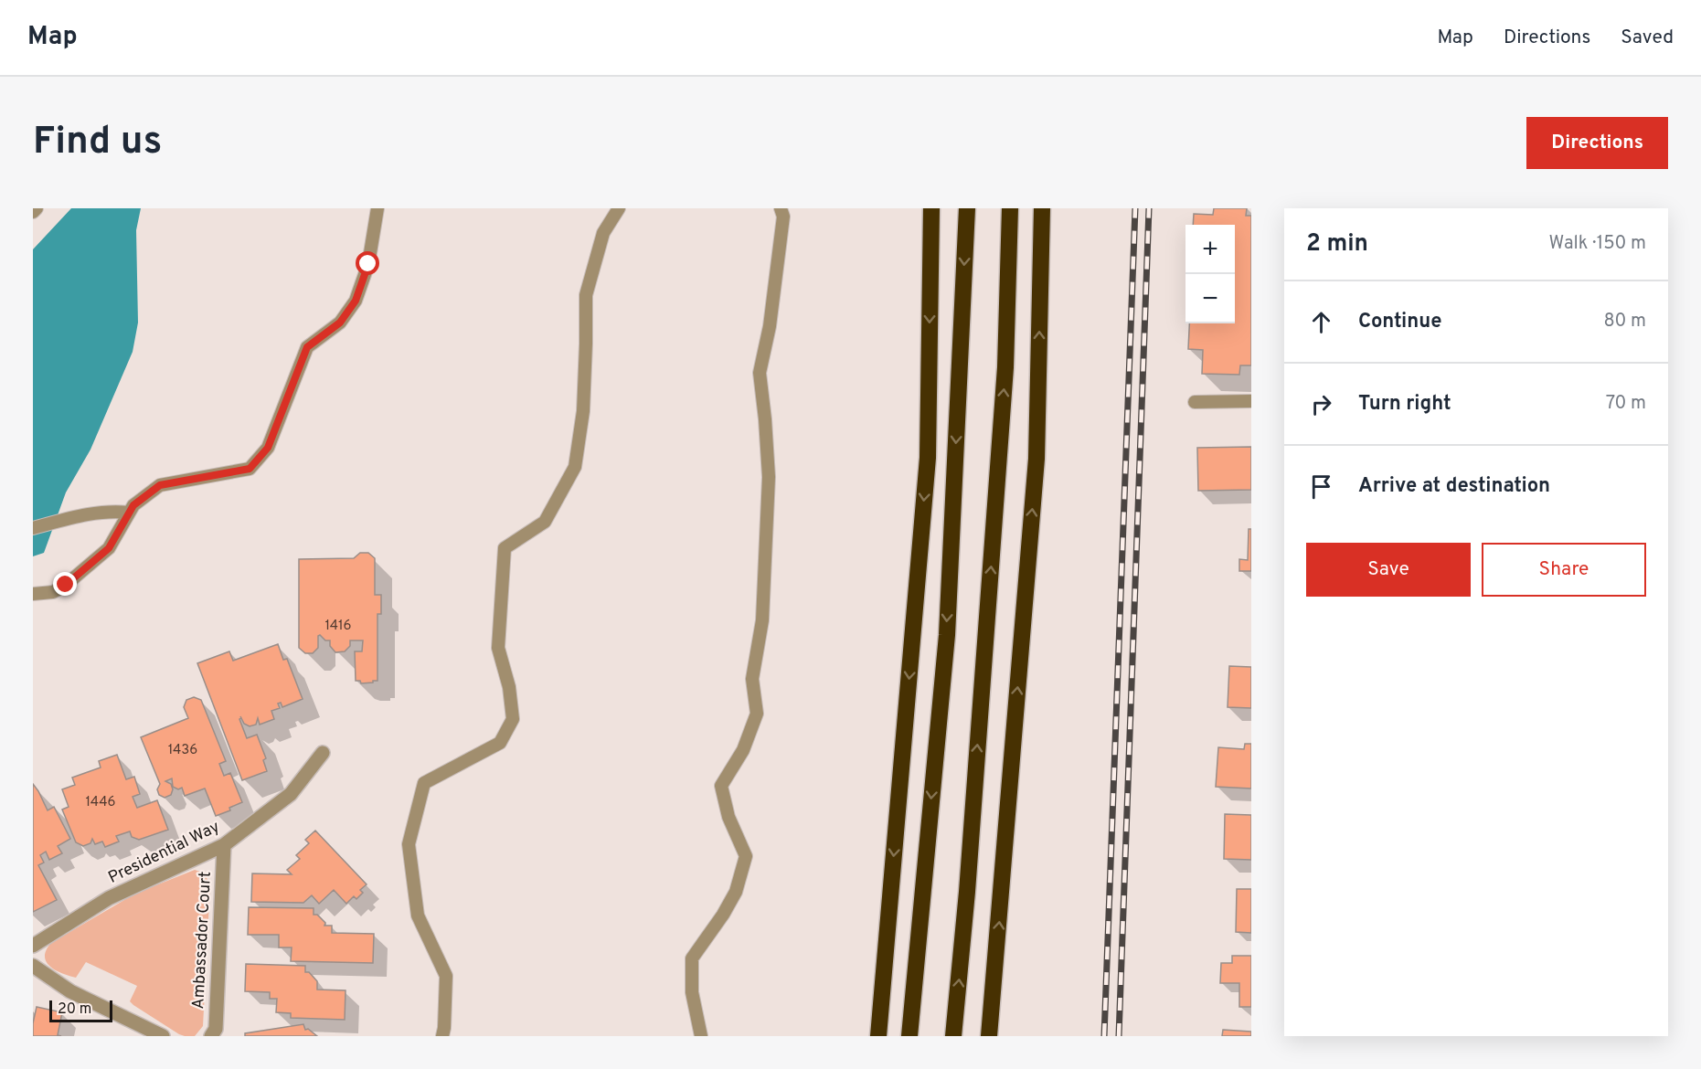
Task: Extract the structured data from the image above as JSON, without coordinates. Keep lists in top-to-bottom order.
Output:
{
  "streets": {
    "street": ["Presidential Way", "Ambassador Court"]
  },
  "crossings": [
    ["Presidential Way", "Ambassador Court"]
  ],
  "house_numbers": ["1416", "1436", "1446"],
  "scale_bar": "20 m",
  "page": {
    "header": "Map",
    "nav": ["Map", "Directions", "Saved"],
    "buttons": [
      "Directions",
      ["Save", "Share"]
    ],
    "title": "Find us",
    "heading": ["2 min", "Walk · 150 m"],
    "map_buttons": ["+", "−"],
    "list": [
      ["Continue", "80 m"],
      ["Turn right", "70 m"],
      "Arrive at destination"
    ],
    "scale": "20 m"
  }
}
